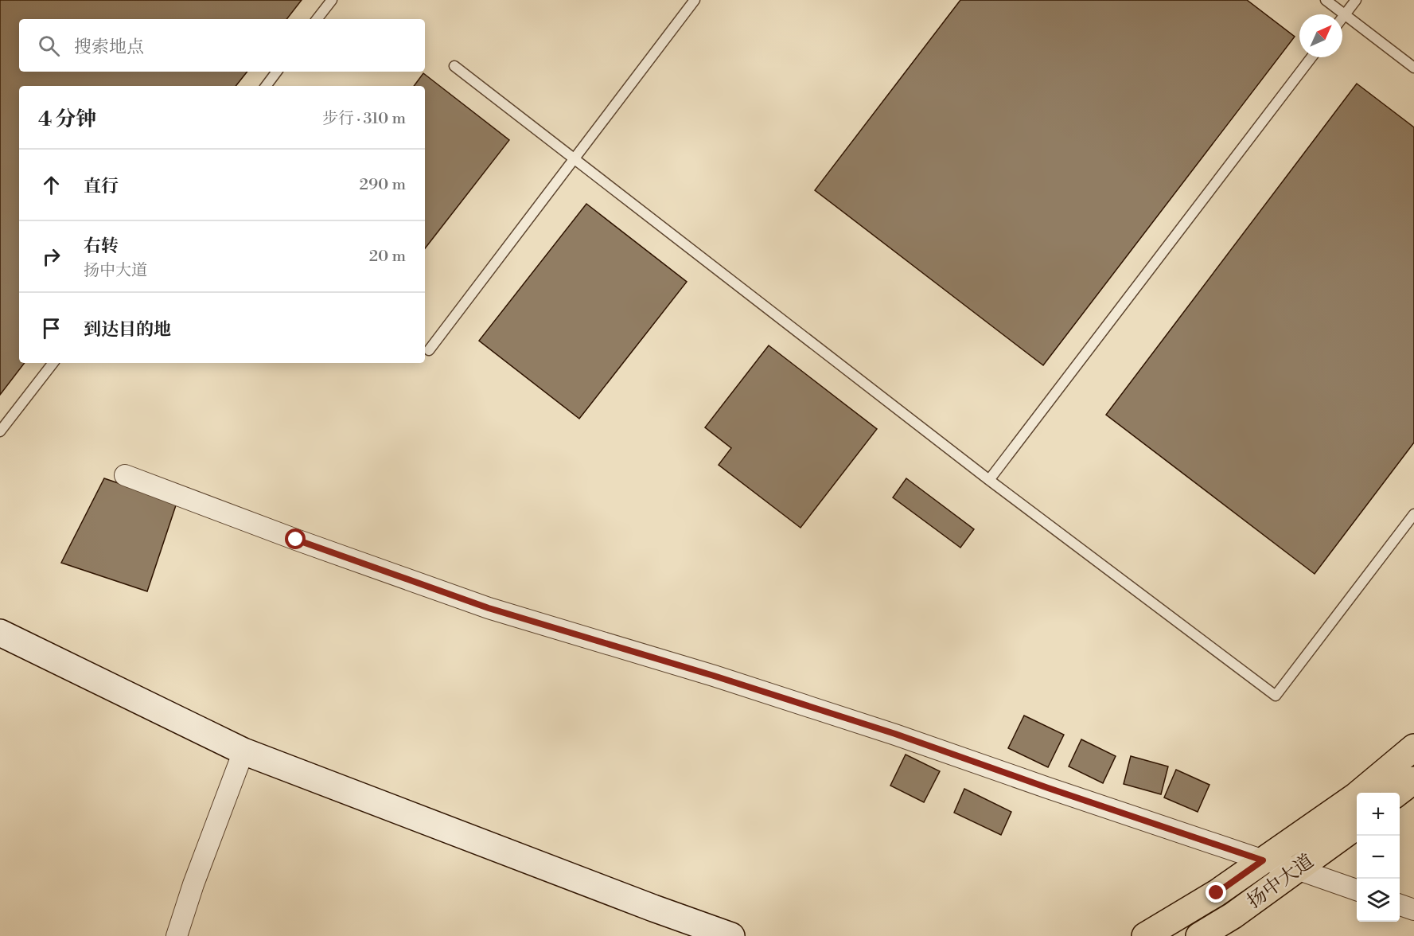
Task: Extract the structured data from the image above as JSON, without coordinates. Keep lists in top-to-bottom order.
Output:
{
  "streets": {
    "main road": ["扬中大道"]
  },
  "north": "top right",
  "page": {
    "search": "搜索地点",
    "heading": ["4 分钟", "步行 · 310 m"],
    "list": [
      ["直行", "290 m"],
      ["右转", "扬中大道", "20 m"],
      "到达目的地"
    ],
    "map_buttons": ["+", "−"]
  }
}
